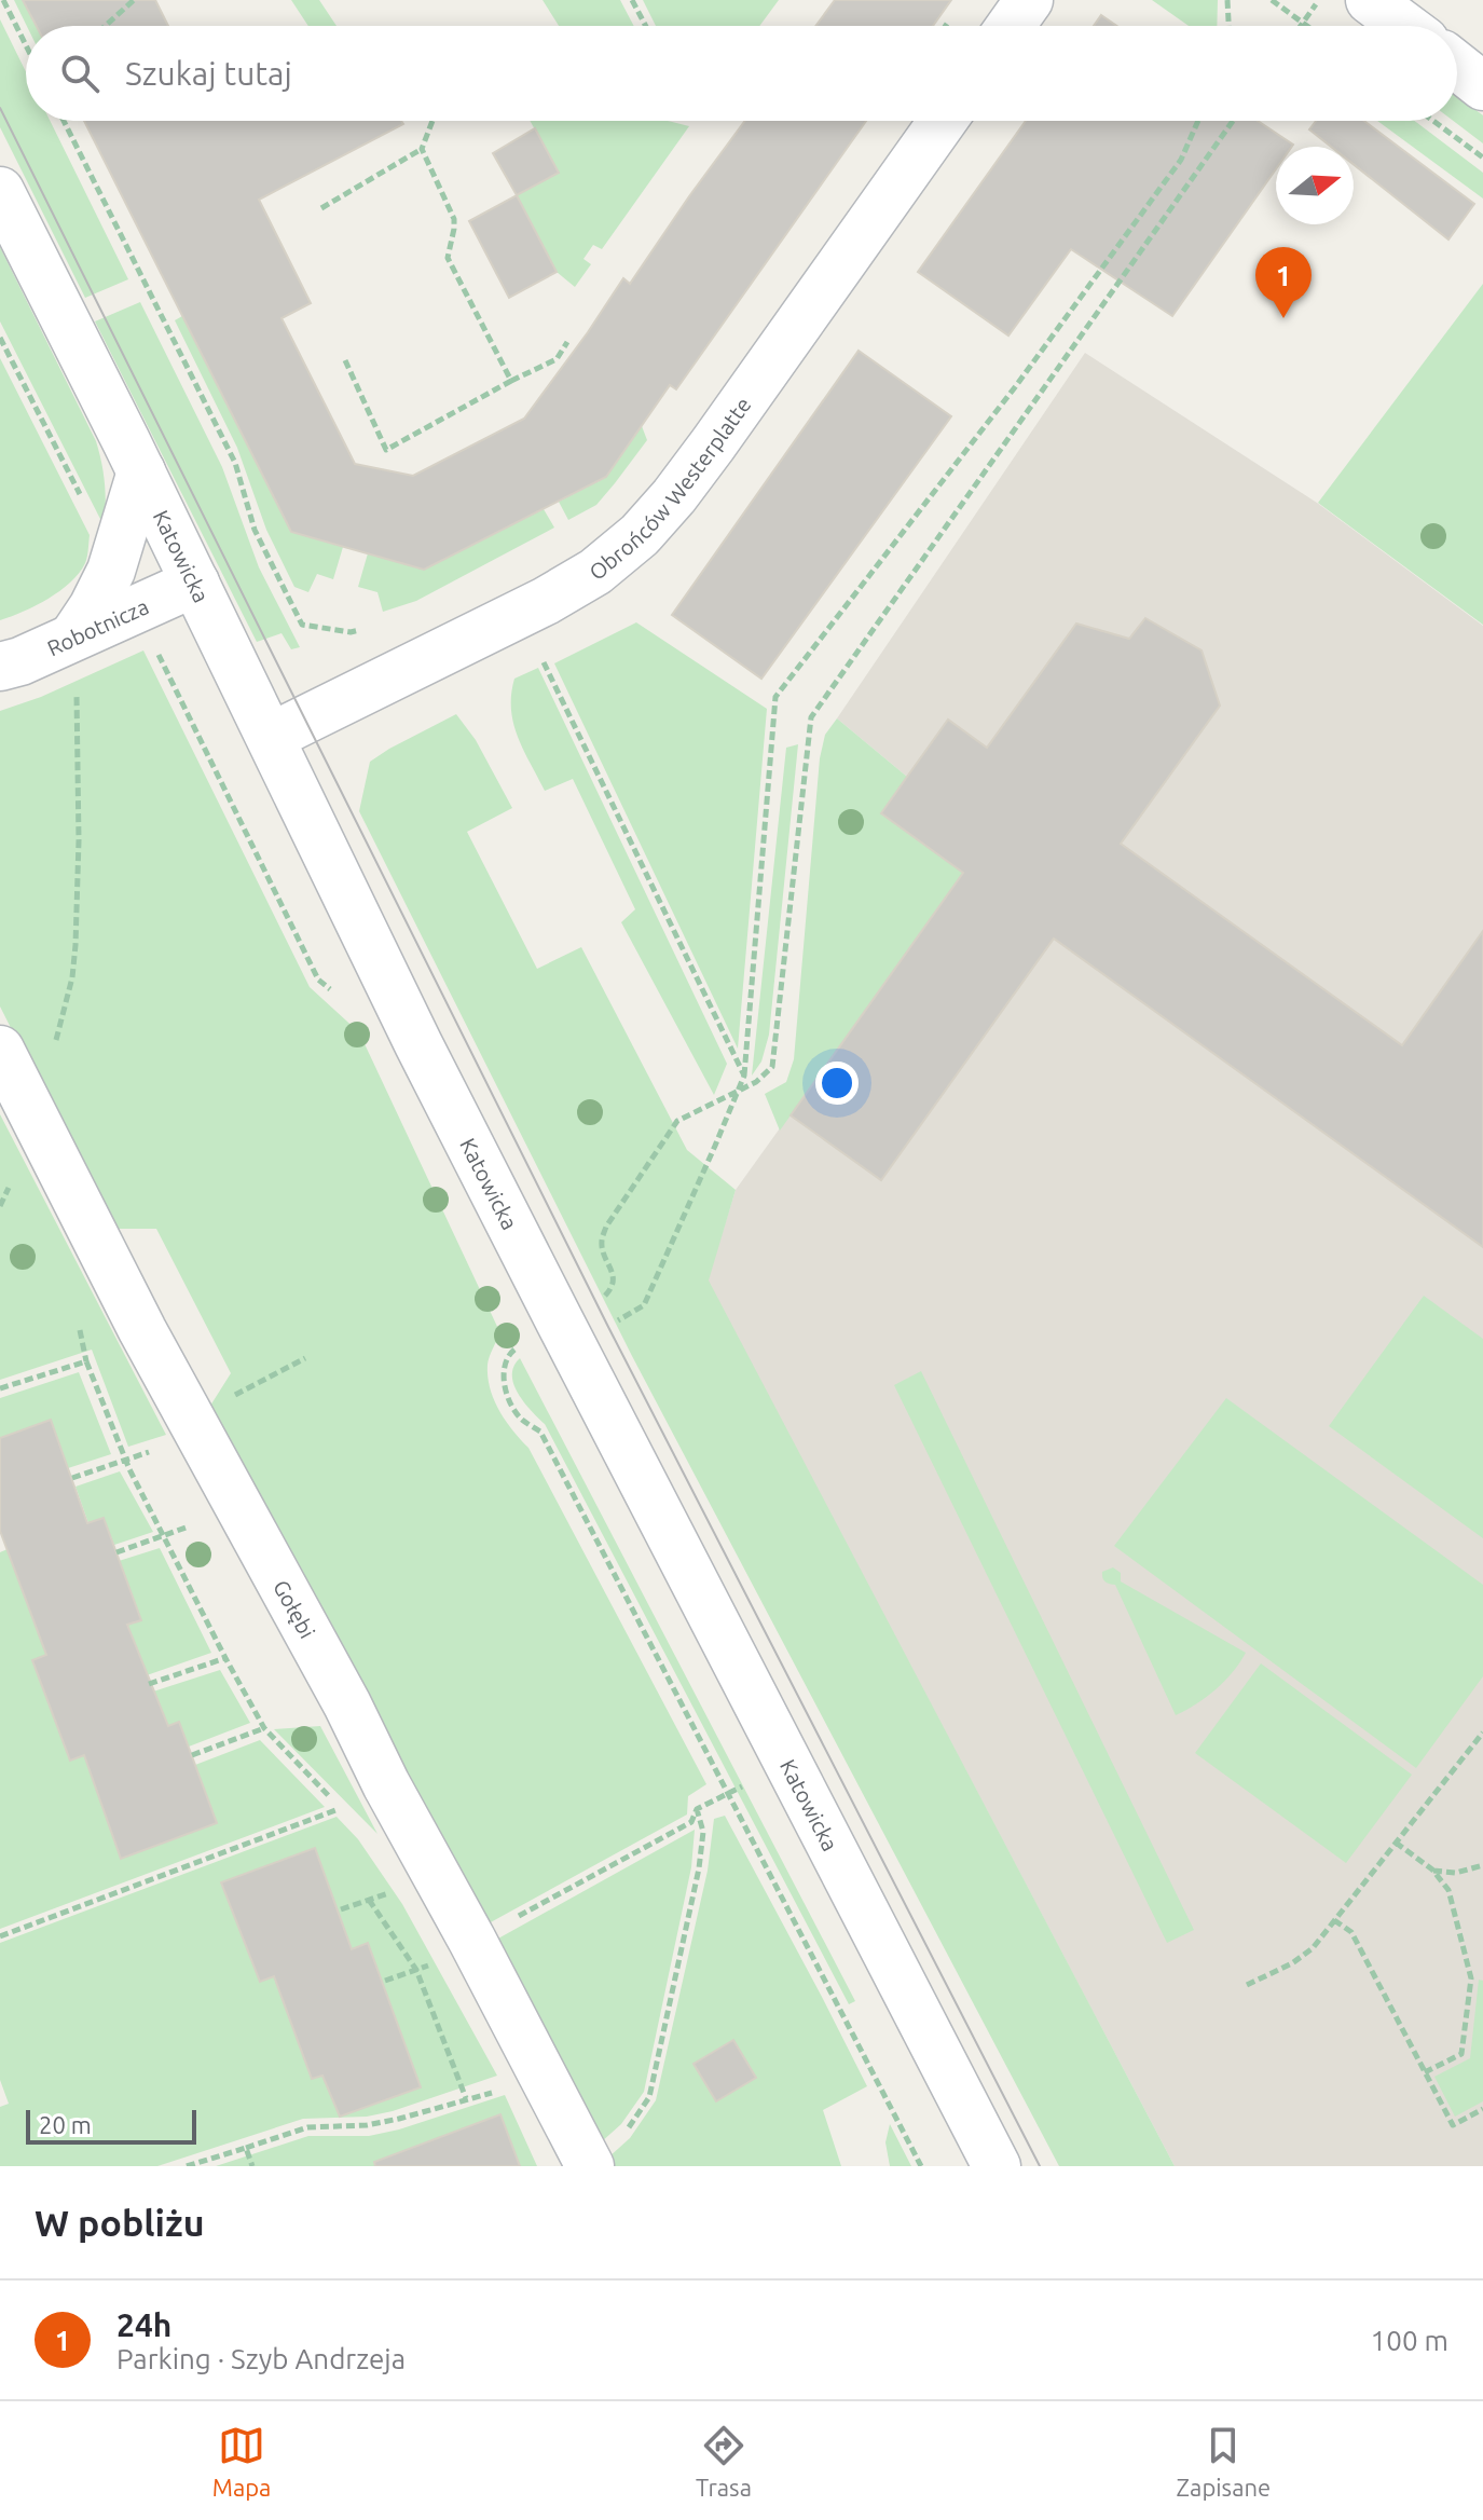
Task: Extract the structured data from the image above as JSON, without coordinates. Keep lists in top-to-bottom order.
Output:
{
  "streets": {
    "street": [
      "Obrońców Westerplatte",
      "Katowicka",
      "Robotnicza",
      "Gołębi"
    ]
  },
  "crossings": [
    ["Obrońców Westerplatte", "Katowicka"],
    ["Katowicka", "Robotnicza"]
  ],
  "scale_bar": "20 m",
  "north": "right",
  "page": {
    "search": "Szukaj tutaj",
    "pins": "1",
    "scale": "20 m",
    "heading": "W pobliżu",
    "list": [
      {
        "mark": "1",
        "name": "24h",
        "note": "Parking · Szyb Andrzeja",
        "value": "100 m"
      }
    ],
    "nav": ["Mapa", "Trasa", "Zapisane"]
  }
}
